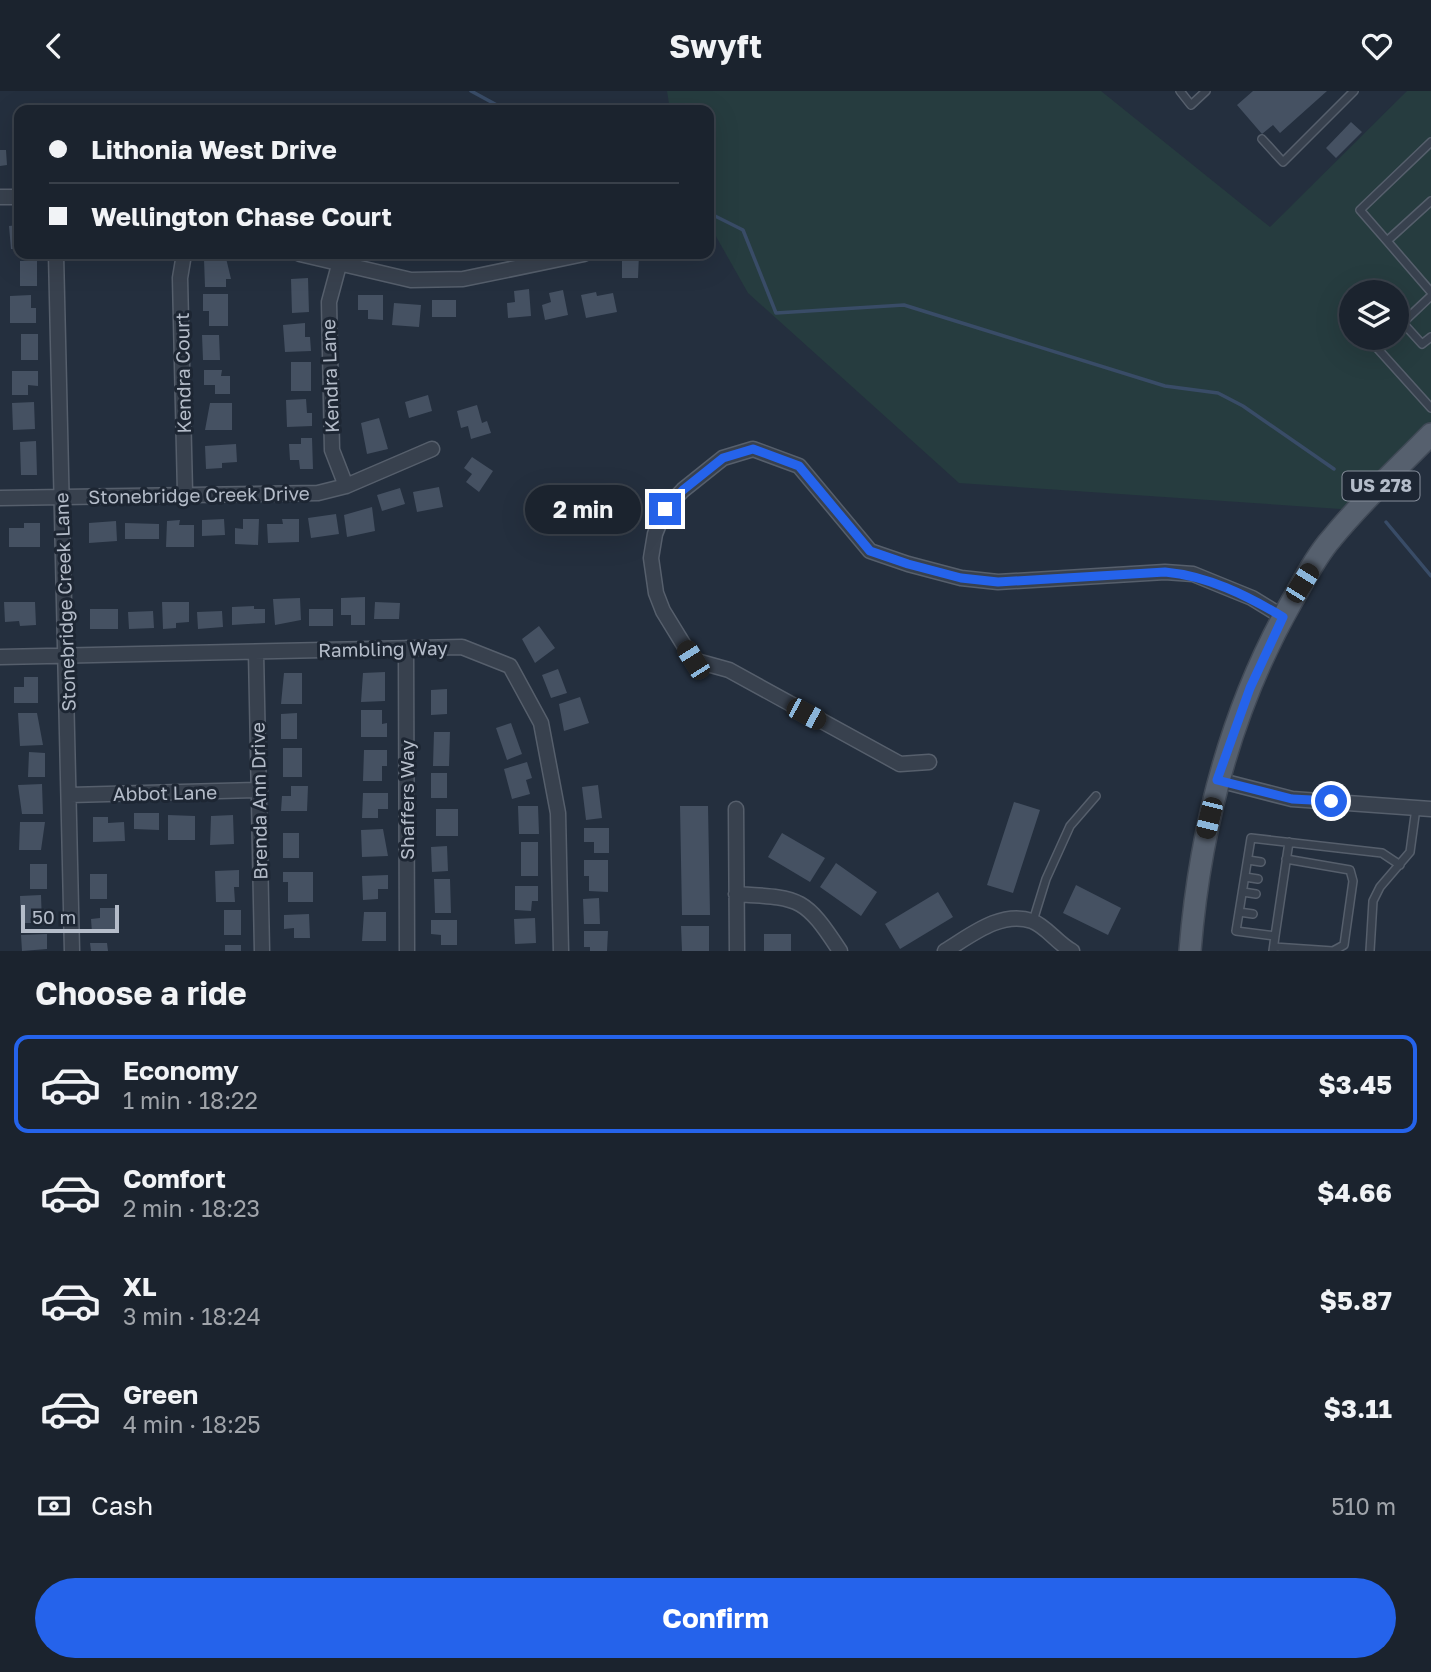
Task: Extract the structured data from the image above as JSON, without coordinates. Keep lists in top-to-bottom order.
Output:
{
  "streets": {
    "main road": ["US 278"],
    "street": [
      "Kendra Court",
      "Kendra Lane",
      "Stonebridge Creek Drive",
      "Stonebridge Creek Lane",
      "Rambling Way",
      "Abbot Lane",
      "Shaffers Way",
      "Brenda Ann Drive"
    ]
  },
  "crossings": [
    ["Kendra Court", "Stonebridge Creek Drive"],
    ["Kendra Lane", "Stonebridge Creek Drive"],
    ["Stonebridge Creek Drive", "Stonebridge Creek Lane"],
    ["Stonebridge Creek Lane", "Rambling Way"],
    ["Stonebridge Creek Lane", "Abbot Lane"],
    ["Rambling Way", "Shaffers Way"],
    ["Rambling Way", "Brenda Ann Drive"],
    ["Abbot Lane", "Brenda Ann Drive"]
  ],
  "scale_bar": "50 m",
  "page": {
    "header": "Swyft",
    "banner": ["Lithonia West Drive", "Wellington Chase Court"],
    "bubble": "2 min",
    "scale": "50 m",
    "heading": "Choose a ride",
    "list": [
      {
        "name": "Economy",
        "note": "1 min · 18:22",
        "value": "$3.45"
      },
      {
        "name": "Comfort",
        "note": "2 min · 18:23",
        "value": "$4.66"
      },
      {
        "name": "XL",
        "note": "3 min · 18:24",
        "value": "$5.87"
      },
      {
        "name": "Green",
        "note": "4 min · 18:25",
        "value": "$3.11"
      }
    ],
    "pay": ["Cash", "510 m"],
    "buttons": "Confirm"
  }
}
